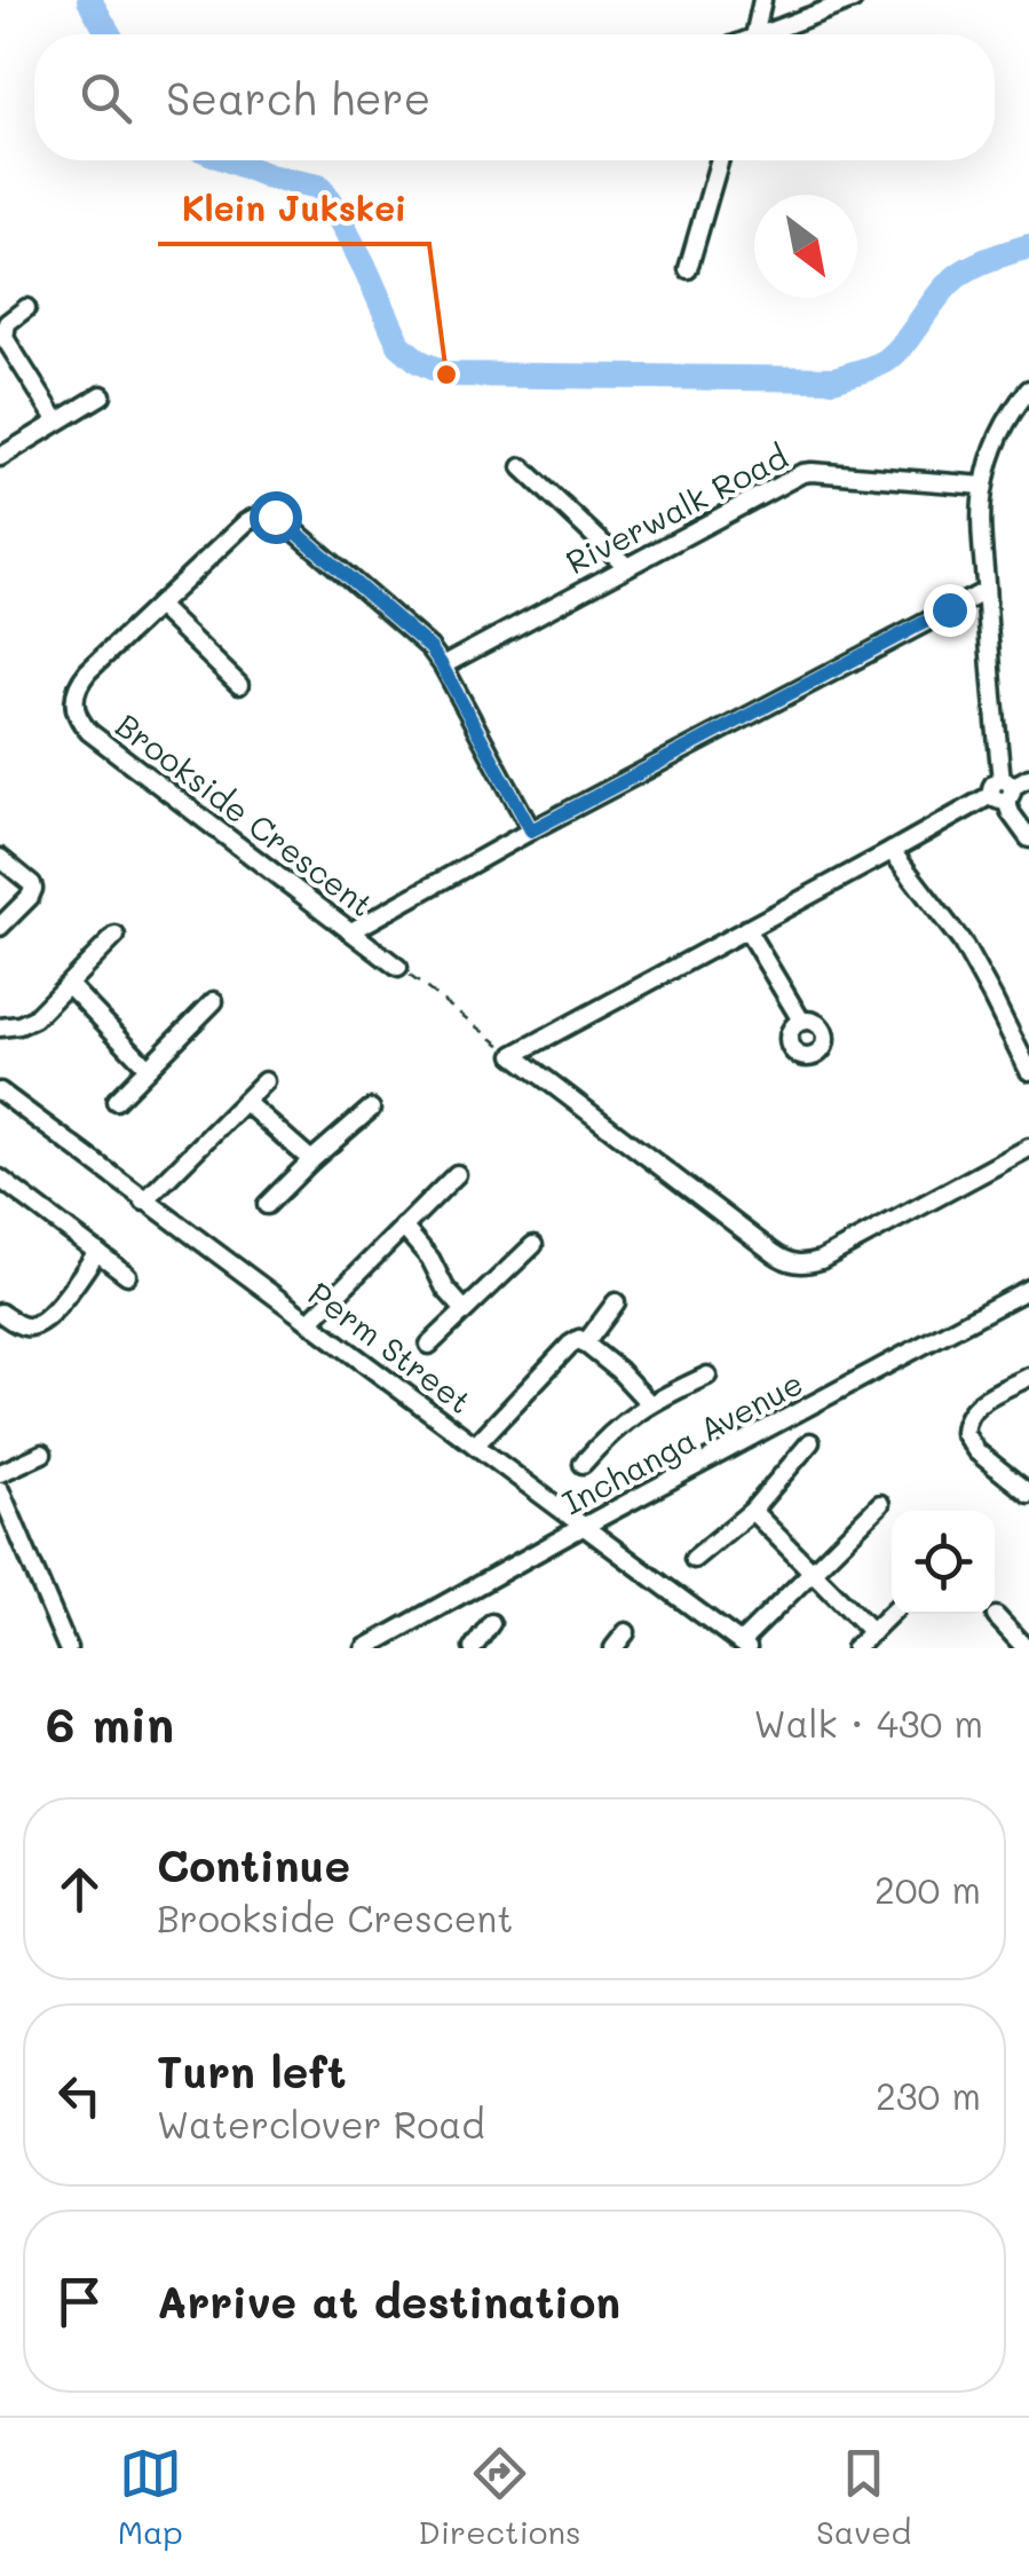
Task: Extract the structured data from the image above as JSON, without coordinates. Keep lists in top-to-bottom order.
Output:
{
  "streets": {
    "street": [
      "Riverwalk Road",
      "Brookside Crescent",
      "Perm Street",
      "Inchanga Avenue"
    ]
  },
  "crossings": [
    ["Riverwalk Road", "Brookside Crescent"],
    ["Perm Street", "Inchanga Avenue"]
  ],
  "places": ["Klein Jukskei"],
  "north": "bottom right",
  "page": {
    "search": "Search here",
    "heading": ["6 min", "Walk · 430 m"],
    "list": [
      ["Continue", "Brookside Crescent", "200 m"],
      ["Turn left", "Waterclover Road", "230 m"],
      "Arrive at destination"
    ],
    "nav": ["Map", "Directions", "Saved"]
  }
}
